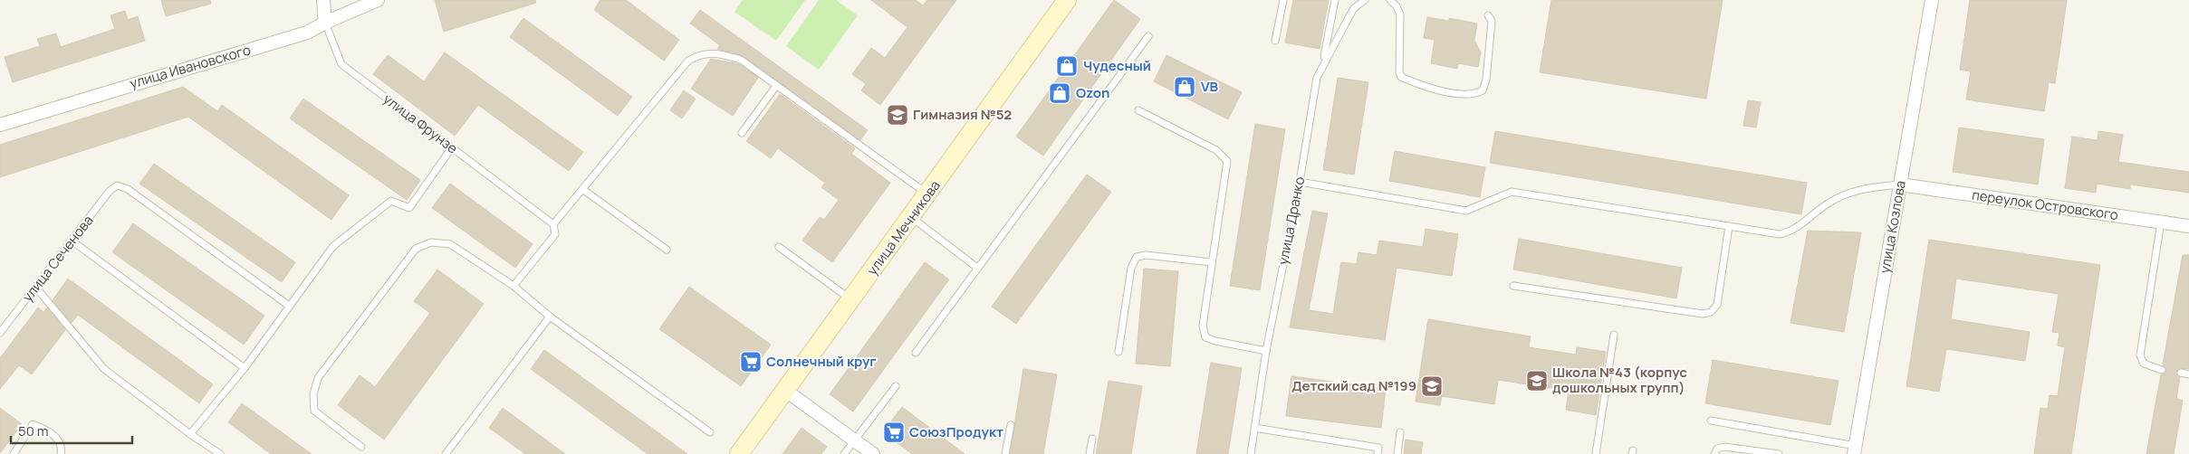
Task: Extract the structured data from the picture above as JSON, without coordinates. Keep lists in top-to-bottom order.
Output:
{
  "streets": {
    "main road": ["улица Мечникова"],
    "street": [
      "улица Ивановского",
      "улица Фрунзе",
      "переулок Островского",
      "улица Козлова"
    ],
    "lane": ["улица Дранко", "улица Сеченова"]
  },
  "crossings": [
    ["улица Ивановского", "улица Фрунзе"],
    ["переулок Островского", "улица Козлова"]
  ],
  "places": {
    "shop": ["Чудесный", "VB", "Ozon"],
    "school or university": ["Гимназия №52", "Школа №43 (корпус дошкольных групп)", "Детский сад №199"],
    "supermarket": ["Солнечный круг", "СоюзПродукт"]
  },
  "scale_bar": "50 m"
}
